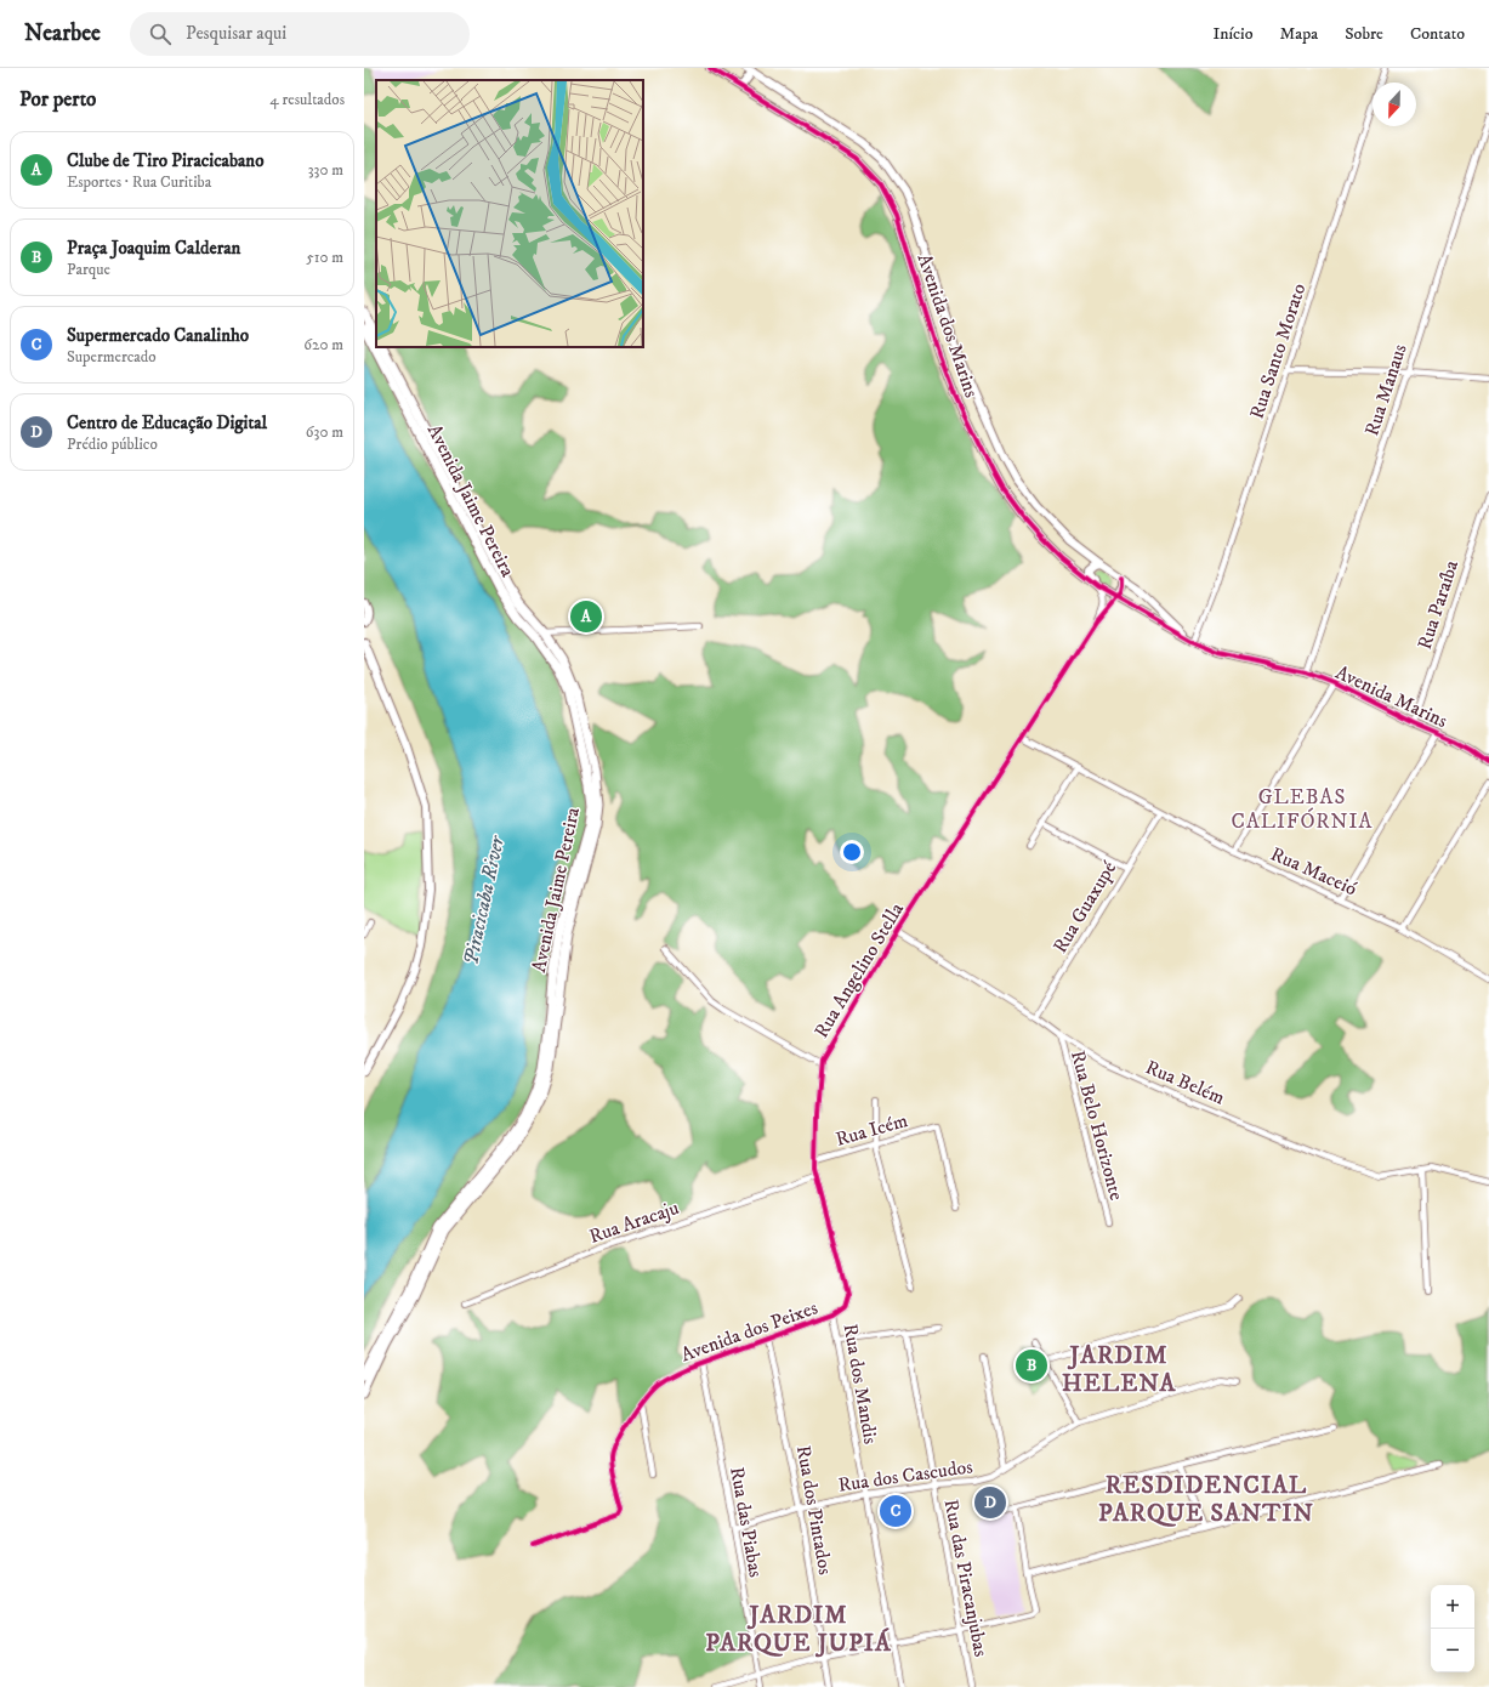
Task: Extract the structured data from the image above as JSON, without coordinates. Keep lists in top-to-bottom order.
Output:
{
  "streets": {
    "main road": ["Avenida Jaime Pereira"],
    "street": [
      "Avenida dos Marins",
      "Rua Santo Morato",
      "Rua Manaus",
      "Rua Paraíba",
      "Avenida Marins",
      "Rua Maceió",
      "Rua Guaxupé",
      "Rua Angelino Stella",
      "Rua Belém",
      "Rua Belo Horizonte",
      "Rua Icém",
      "Rua Aracaju",
      "Avenida dos Peixes",
      "Rua dos Mandis",
      "Rua dos Cascudos",
      "Rua dos Pintados",
      "Rua das Piabas",
      "Rua das Piracanjubas"
    ]
  },
  "crossings": [
    ["Avenida dos Marins", "Rua Santo Morato"],
    ["Avenida dos Marins", "Avenida Marins"],
    ["Rua Santo Morato", "Avenida Marins"],
    ["Rua Manaus", "Avenida Marins"],
    ["Rua Paraíba", "Avenida Marins"],
    ["Rua Maceió", "Rua Guaxupé"],
    ["Rua Maceió", "Rua Angelino Stella"],
    ["Rua Guaxupé", "Rua Belém"],
    ["Rua Angelino Stella", "Rua Belém"],
    ["Rua Angelino Stella", "Rua Icém"],
    ["Rua Angelino Stella", "Rua Aracaju"],
    ["Rua Angelino Stella", "Avenida dos Peixes"],
    ["Rua Angelino Stella", "Rua dos Mandis"],
    ["Rua Belém", "Rua Belo Horizonte"],
    ["Avenida dos Peixes", "Rua dos Mandis"],
    ["Avenida dos Peixes", "Rua dos Pintados"],
    ["Avenida dos Peixes", "Rua das Piabas"],
    ["Rua dos Mandis", "Rua dos Cascudos"],
    ["Rua dos Cascudos", "Rua dos Pintados"],
    ["Rua dos Cascudos", "Rua das Piabas"],
    ["Rua dos Cascudos", "Rua das Piracanjubas"]
  ],
  "districts": [
    "GLEBAS CALIFÓRNIA",
    "JARDIM HELENA",
    "RESDIDENCIAL PARQUE SANTIN",
    "JARDIM PARQUE JUPIÁ"
  ],
  "water": ["Piracicaba River"],
  "north": "bottom",
  "page": {
    "header": "Nearbee",
    "search": "Pesquisar aqui",
    "nav": [
      "Início",
      "Mapa",
      "Sobre",
      "Contato"
    ],
    "heading": ["Por perto", "4 resultados"],
    "list": [
      {
        "mark": "A",
        "name": "Clube de Tiro Piracicabano",
        "note": "Esportes · Rua Curitiba",
        "value": "330 m"
      },
      {
        "mark": "B",
        "name": "Praça Joaquim Calderan",
        "note": "Parque",
        "value": "510 m"
      },
      {
        "mark": "C",
        "name": "Supermercado Canalinho",
        "note": "Supermercado",
        "value": "620 m"
      },
      {
        "mark": "D",
        "name": "Centro de Educação Digital",
        "note": "Prédio público",
        "value": "630 m"
      }
    ],
    "pins": [
      "A",
      "B",
      "D",
      "C"
    ],
    "map_buttons": ["+", "−"]
  }
}
